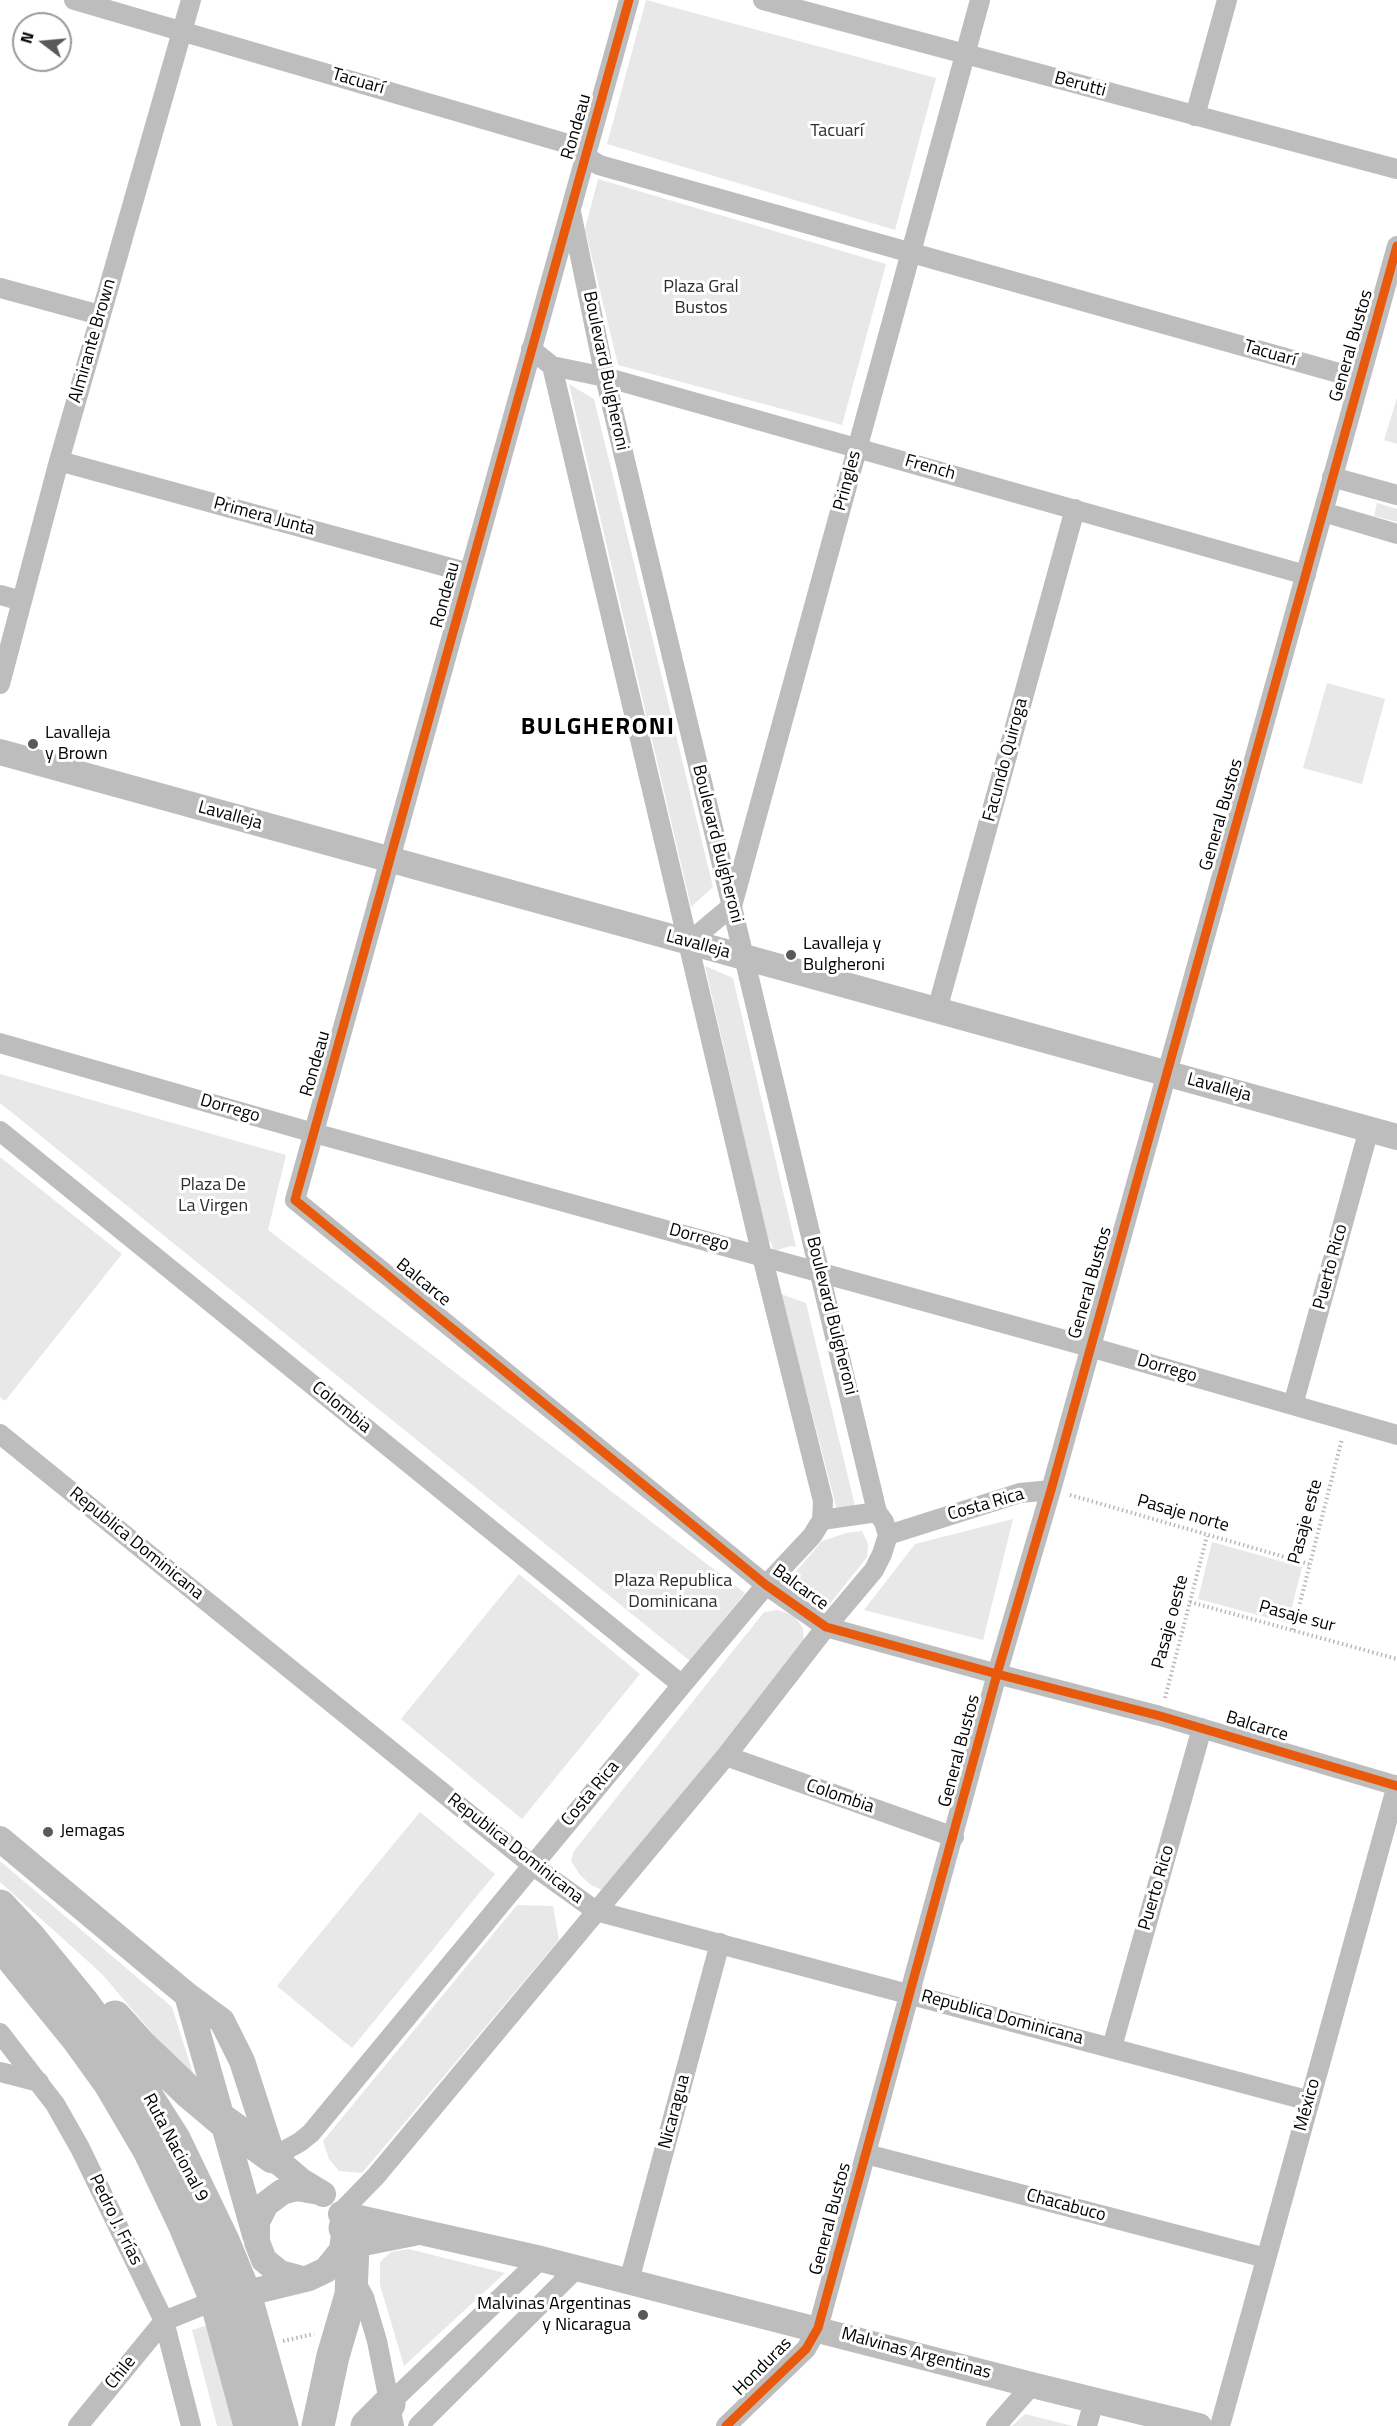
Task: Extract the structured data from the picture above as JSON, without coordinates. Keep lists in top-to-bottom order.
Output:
{
  "streets": {
    "highway": ["Ruta Nacional 9"],
    "street": [
      "Tacuarí",
      "Berutti",
      "Rondeau",
      "Almirante Brown",
      "General Bustos",
      "Boulevard Bulgheroni",
      "French",
      "Pringles",
      "Primera Junta",
      "Facundo Quiroga",
      "Lavalleja",
      "Dorrego",
      "Puerto Rico",
      "Balcarce",
      "Colombia",
      "Costa Rica",
      "Republica Dominicana",
      "México",
      "Nicaragua",
      "Chacabuco",
      "Pedro J. Frías",
      "Malvinas Argentinas",
      "Honduras",
      "Chile"
    ],
    "path": [
      "Pasaje norte",
      "Pasaje este",
      "Pasaje sur",
      "Pasaje oeste"
    ]
  },
  "crossings": [
    ["Tacuarí", "Rondeau"],
    ["Tacuarí", "Almirante Brown"],
    ["Tacuarí", "General Bustos"],
    ["Tacuarí", "Pringles"],
    ["Berutti", "Pringles"],
    ["Rondeau", "Boulevard Bulgheroni"],
    ["Rondeau", "Primera Junta"],
    ["Rondeau", "Lavalleja"],
    ["Rondeau", "Dorrego"],
    ["Rondeau", "Balcarce"],
    ["Almirante Brown", "Primera Junta"],
    ["General Bustos", "French"],
    ["General Bustos", "Lavalleja"],
    ["General Bustos", "Dorrego"],
    ["General Bustos", "Balcarce"],
    ["General Bustos", "Colombia"],
    ["General Bustos", "Costa Rica"],
    ["General Bustos", "Pasaje norte"],
    ["General Bustos", "Republica Dominicana"],
    ["General Bustos", "Chacabuco"],
    ["General Bustos", "Malvinas Argentinas"],
    ["General Bustos", "Honduras"],
    ["Boulevard Bulgheroni", "French"],
    ["Boulevard Bulgheroni", "Pringles"],
    ["Boulevard Bulgheroni", "Lavalleja"],
    ["Boulevard Bulgheroni", "Dorrego"],
    ["French", "Pringles"],
    ["French", "Facundo Quiroga"],
    ["Facundo Quiroga", "Lavalleja"],
    ["Lavalleja", "Puerto Rico"],
    ["Dorrego", "Puerto Rico"],
    ["Dorrego", "Pasaje este"],
    ["Puerto Rico", "Balcarce"],
    ["Puerto Rico", "Republica Dominicana"],
    ["Balcarce", "Costa Rica"],
    ["Balcarce", "Pasaje oeste"],
    ["Balcarce", "México"],
    ["Colombia", "Costa Rica"],
    ["Costa Rica", "Pasaje norte"],
    ["Costa Rica", "Republica Dominicana"],
    ["Costa Rica", "Malvinas Argentinas"],
    ["Pasaje norte", "Pasaje este"],
    ["Pasaje norte", "Pasaje oeste"],
    ["Pasaje este", "Pasaje sur"],
    ["Republica Dominicana", "México"],
    ["Republica Dominicana", "Nicaragua"],
    ["Pasaje sur", "Pasaje oeste"],
    ["México", "Chacabuco"],
    ["Nicaragua", "Malvinas Argentinas"],
    ["Pedro J. Frías", "Chile"],
    ["Malvinas Argentinas", "Honduras"]
  ],
  "districts": ["BULGHERONI"],
  "parks": [
    "Tacuarí",
    "Plaza Gral Bustos",
    "Plaza De La Virgen",
    "Plaza Republica Dominicana"
  ],
  "places": [
    "Lavalleja y Brown",
    "Lavalleja y Bulgheroni",
    "Jemagas",
    "Malvinas Argentinas y Nicaragua"
  ],
  "north": "left"
}
